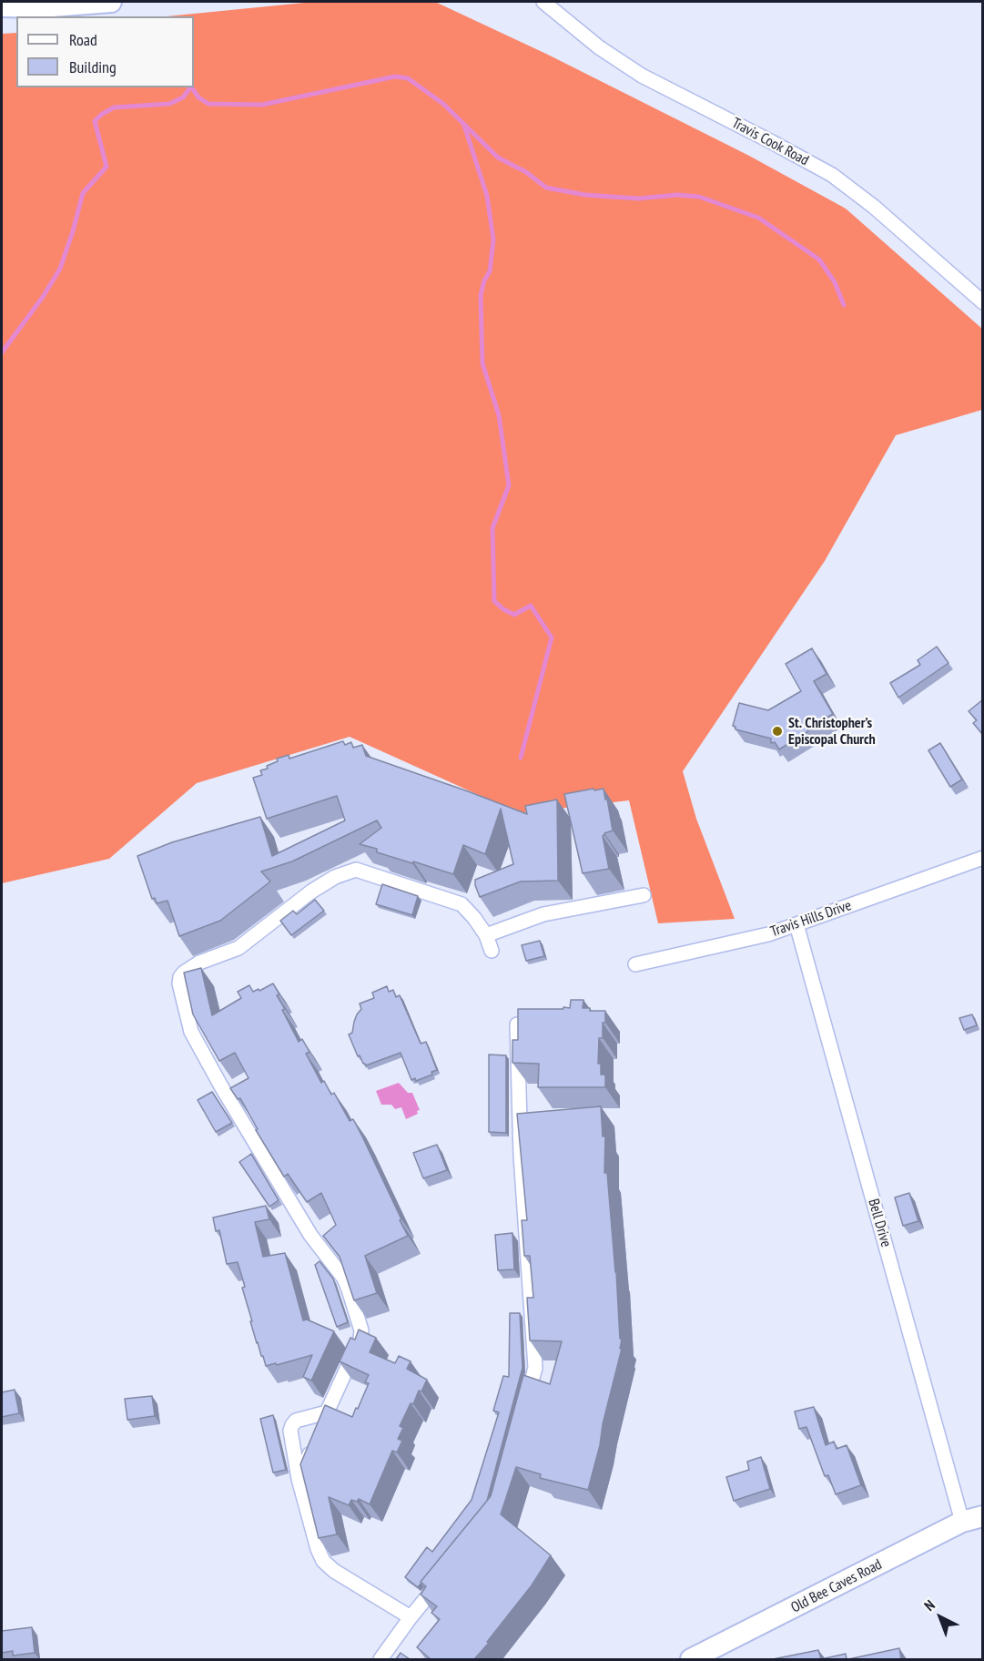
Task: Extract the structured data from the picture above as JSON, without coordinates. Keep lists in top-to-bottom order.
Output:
{
  "streets": {
    "street": [
      "Travis Cook Road",
      "Travis Hills Drive",
      "Bell Drive",
      "Old Bee Caves Road"
    ]
  },
  "crossings": [
    ["Travis Hills Drive", "Bell Drive"],
    ["Bell Drive", "Old Bee Caves Road"]
  ],
  "places": ["St. Christopher’s Episcopal Church"],
  "legend": ["Road", "Building"],
  "north": "top left"
}
